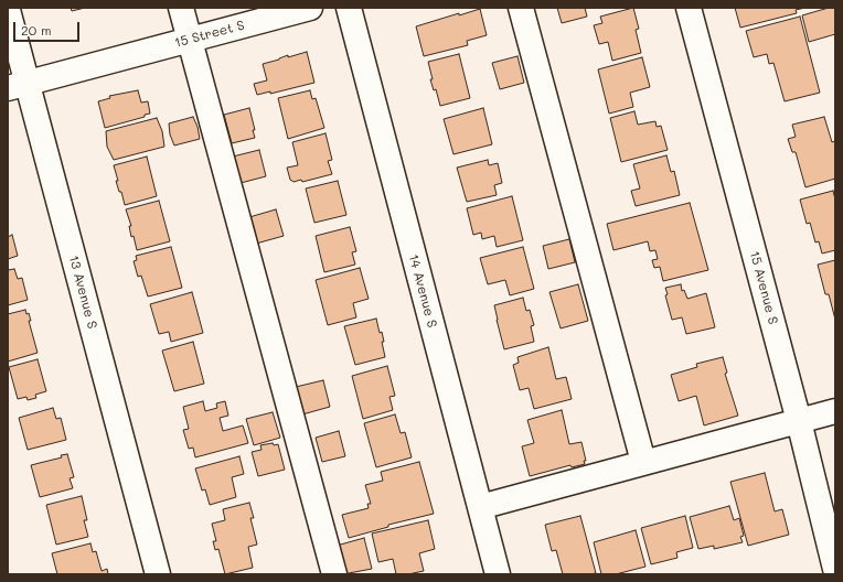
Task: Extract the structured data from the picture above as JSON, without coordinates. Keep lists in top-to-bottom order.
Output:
{
  "streets": {
    "street": [
      "15 Street S",
      "15 Avenue S",
      "14 Avenue S",
      "13 Avenue S"
    ]
  },
  "crossings": [
    ["15 Street S", "13 Avenue S"]
  ],
  "scale_bar": "20 m"
}
